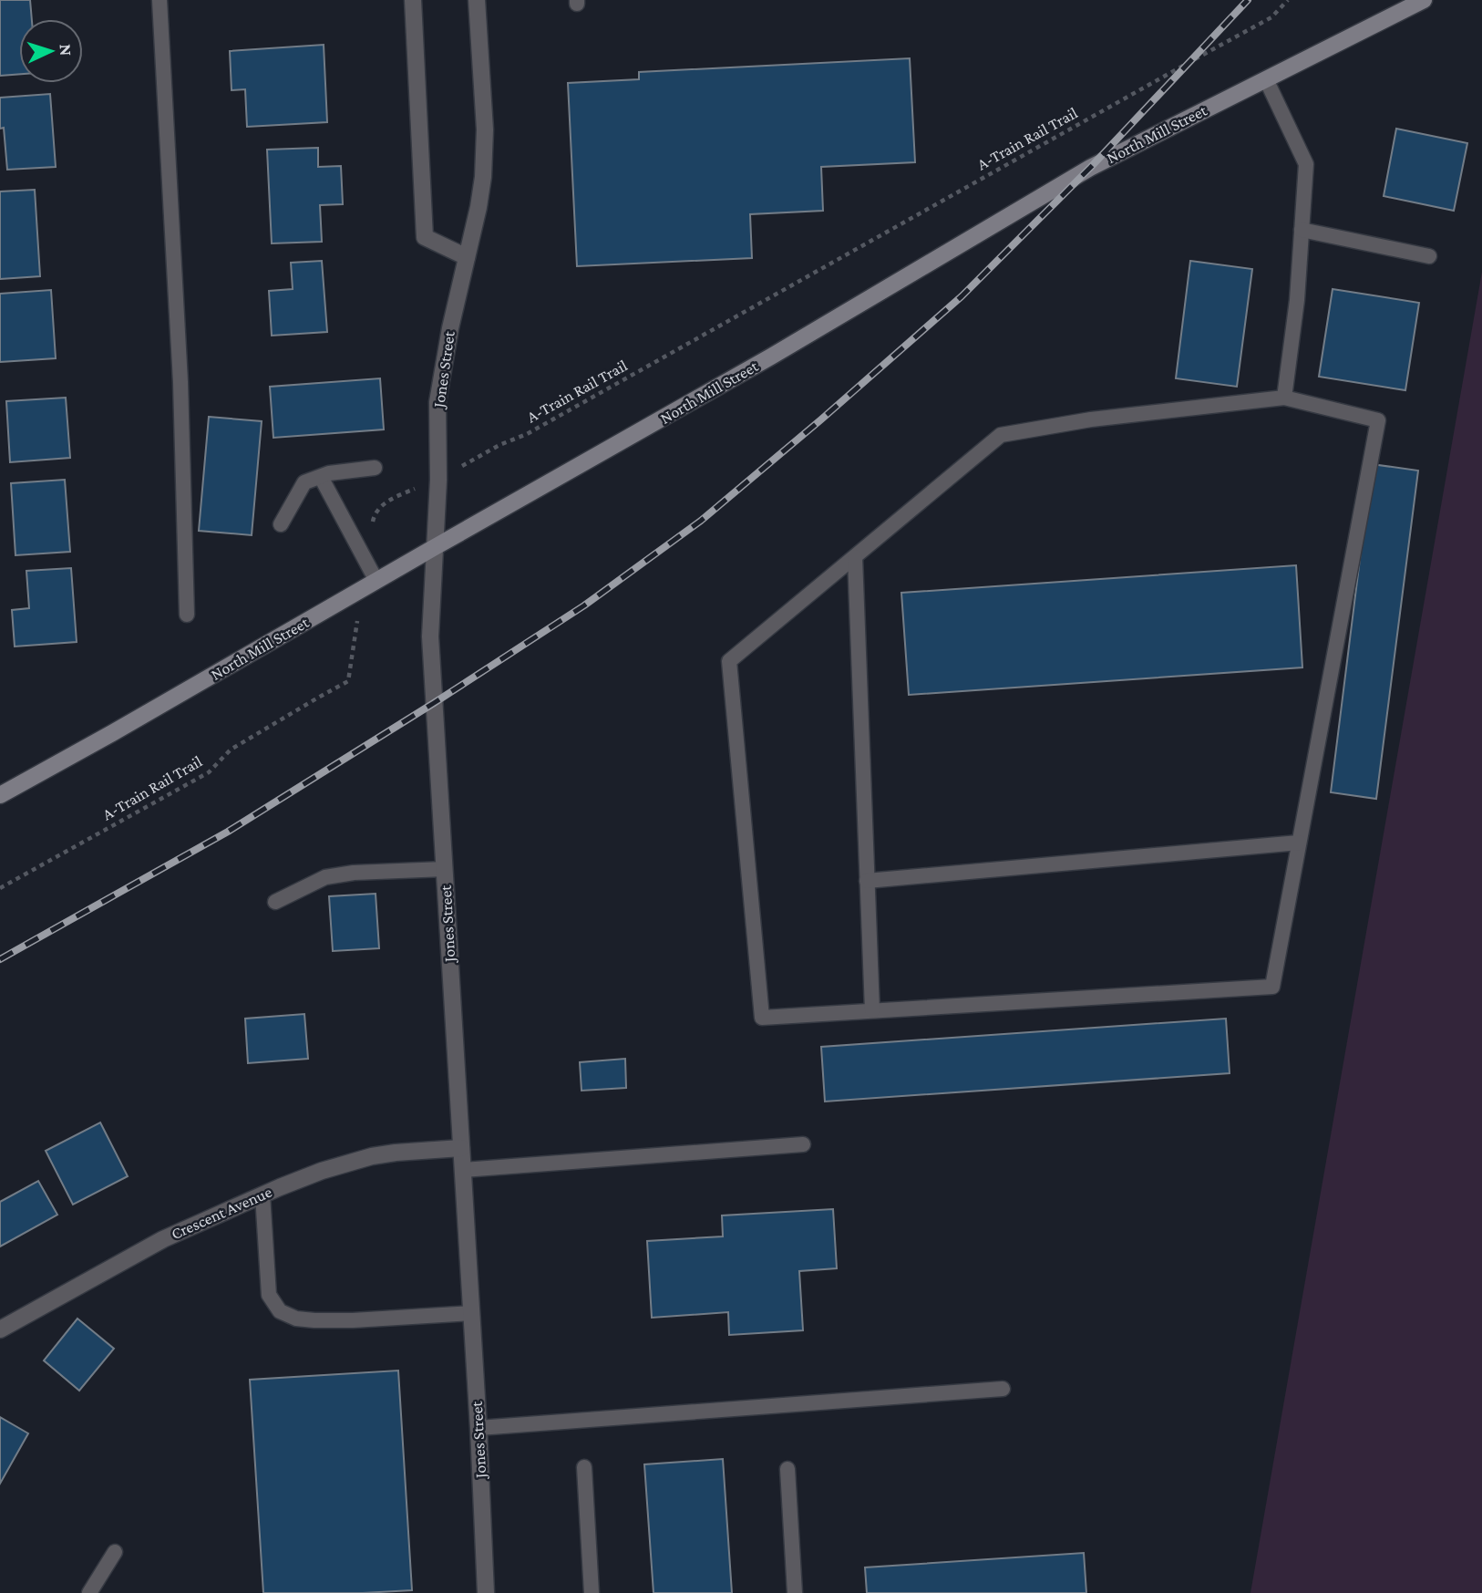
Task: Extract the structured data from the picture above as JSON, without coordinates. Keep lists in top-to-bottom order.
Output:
{
  "streets": {
    "main road": ["North Mill Street"],
    "street": ["Jones Street", "Crescent Avenue"],
    "path": ["A-Train Rail Trail"]
  },
  "crossings": [
    ["North Mill Street", "A-Train Rail Trail"],
    ["North Mill Street", "Jones Street"],
    ["A-Train Rail Trail", "Jones Street"],
    ["Jones Street", "Crescent Avenue"]
  ],
  "north": "right"
}
